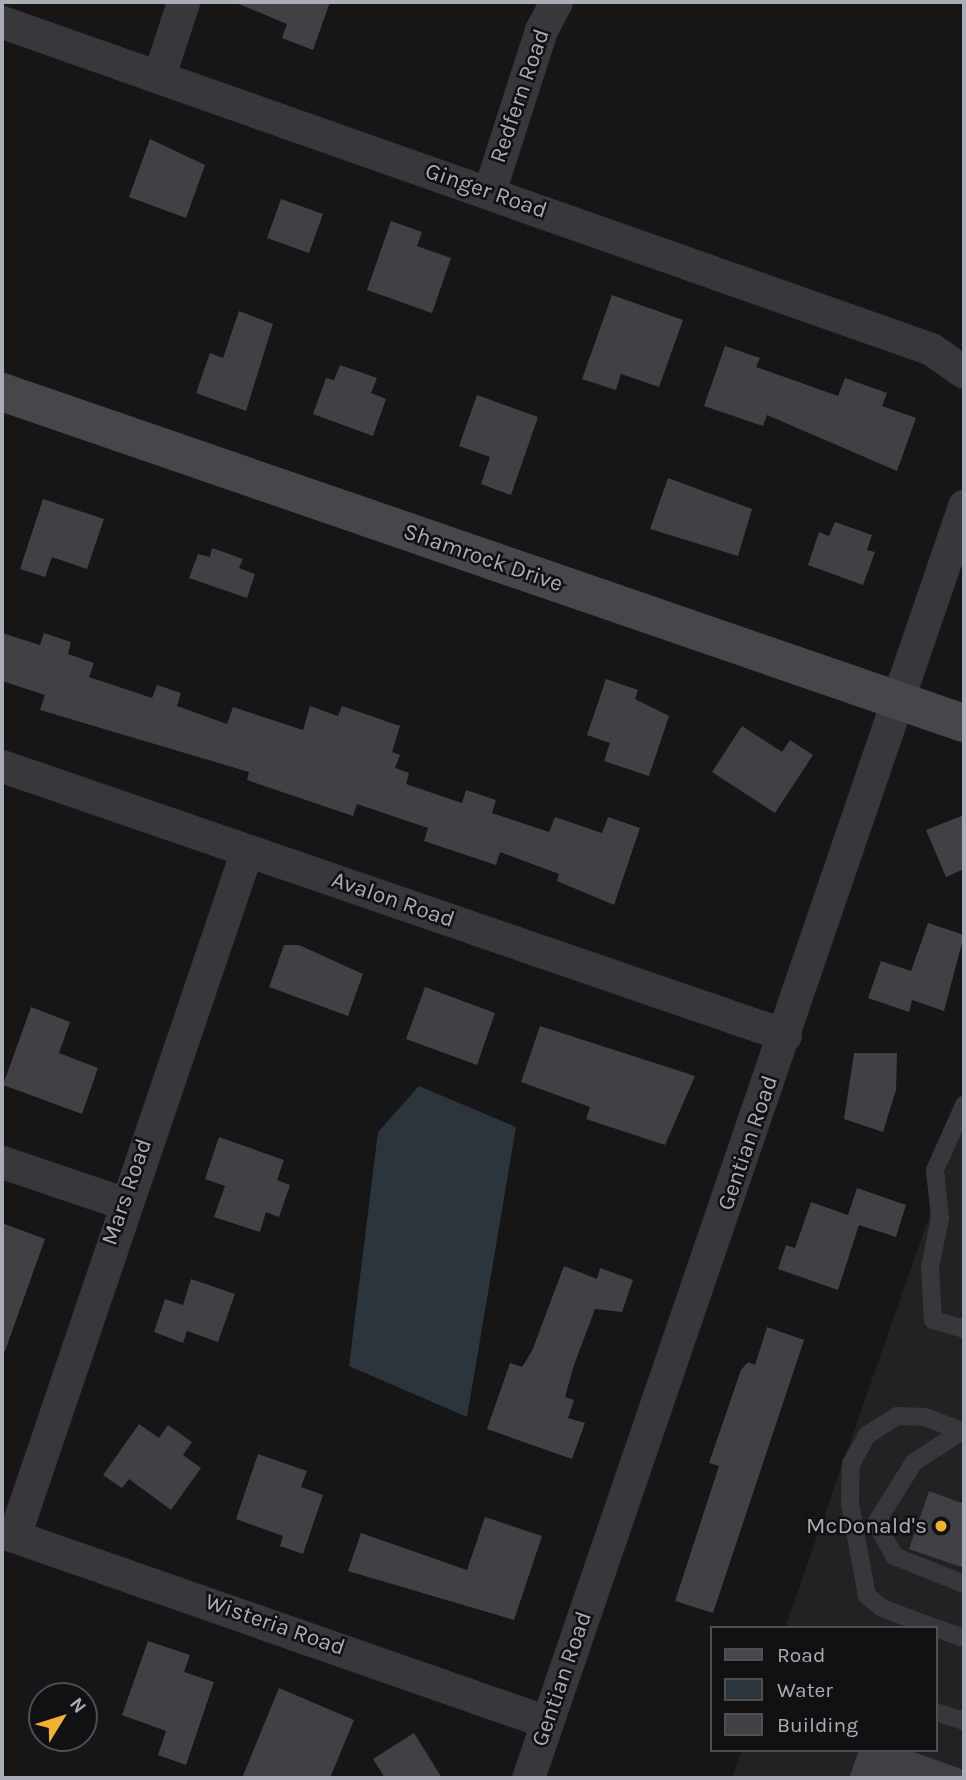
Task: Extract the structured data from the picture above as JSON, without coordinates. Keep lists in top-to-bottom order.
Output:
{
  "streets": {
    "street": [
      "Redfern Road",
      "Ginger Road",
      "Shamrock Drive",
      "Avalon Road",
      "Gentian Road",
      "Mars Road",
      "Wisteria Road"
    ]
  },
  "crossings": [
    ["Redfern Road", "Ginger Road"],
    ["Shamrock Drive", "Gentian Road"],
    ["Avalon Road", "Gentian Road"],
    ["Avalon Road", "Mars Road"],
    ["Gentian Road", "Wisteria Road"],
    ["Mars Road", "Wisteria Road"]
  ],
  "places": ["McDonald's"],
  "legend": ["Road", "Water", "Building"],
  "north": "top right"
}
